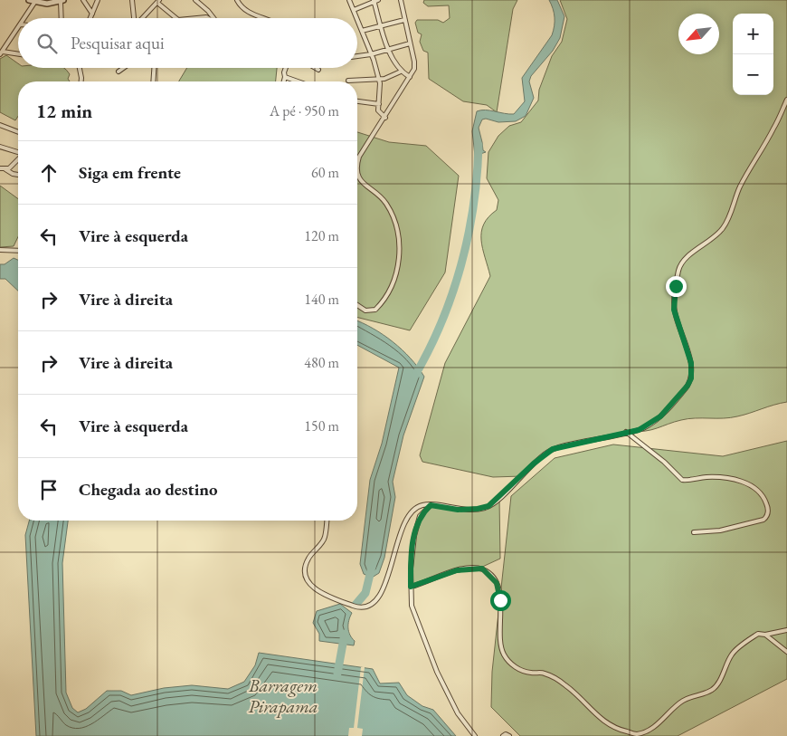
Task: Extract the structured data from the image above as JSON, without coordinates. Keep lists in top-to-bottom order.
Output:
{
  "water": ["Barragem Pirapama"],
  "north": "bottom left",
  "page": {
    "map_buttons": ["+", "−"],
    "search": "Pesquisar aqui",
    "heading": ["12 min", "A pé · 950 m"],
    "list": [
      ["Siga em frente", "60 m"],
      ["Vire à esquerda", "120 m"],
      ["Vire à direita", "140 m"],
      ["Vire à direita", "480 m"],
      ["Vire à esquerda", "150 m"],
      "Chegada ao destino"
    ]
  }
}
